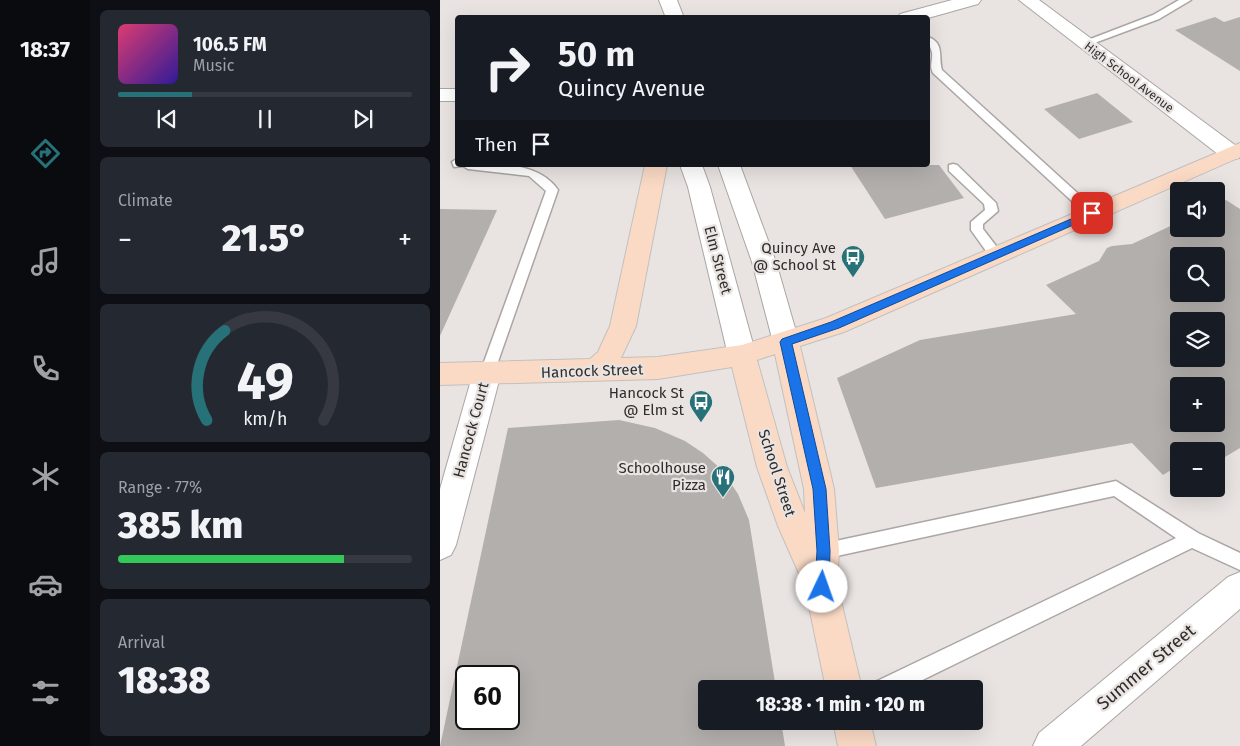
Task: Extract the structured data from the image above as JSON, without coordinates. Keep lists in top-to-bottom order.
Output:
{
  "streets": {
    "main road": ["Hancock Street", "School Street"],
    "street": [
      "High School Avenue",
      "Elm Street",
      "Hancock Court",
      "Summer Street"
    ]
  },
  "crossings": [
    ["High School Avenue", "Hancock Street"],
    ["Elm Street", "Hancock Street"],
    ["Elm Street", "School Street"],
    ["Hancock Street", "Hancock Court"],
    ["Hancock Street", "School Street"]
  ],
  "places": {
    "bus stop": ["Quincy Ave @ School St", "Hancock St @ Elm st"],
    "restaurant": ["Schoolhouse Pizza"]
  },
  "page": {
    "tabs": "18:37",
    "turn": ["50 m", "Quincy Avenue"],
    "song": ["106.5 FM", "Music"],
    "then": "Then",
    "tile": [
      "Climate",
      ["Range · 77%", "385 km"],
      ["Arrival", "18:38"]
    ],
    "map_buttons": ["+", "−"],
    "heat": ["−", "21.5°", "+"],
    "limit": "60",
    "trip": "18:38 · 1 min · 120 m",
    "gauge": ["49", "km/h"]
  }
}
